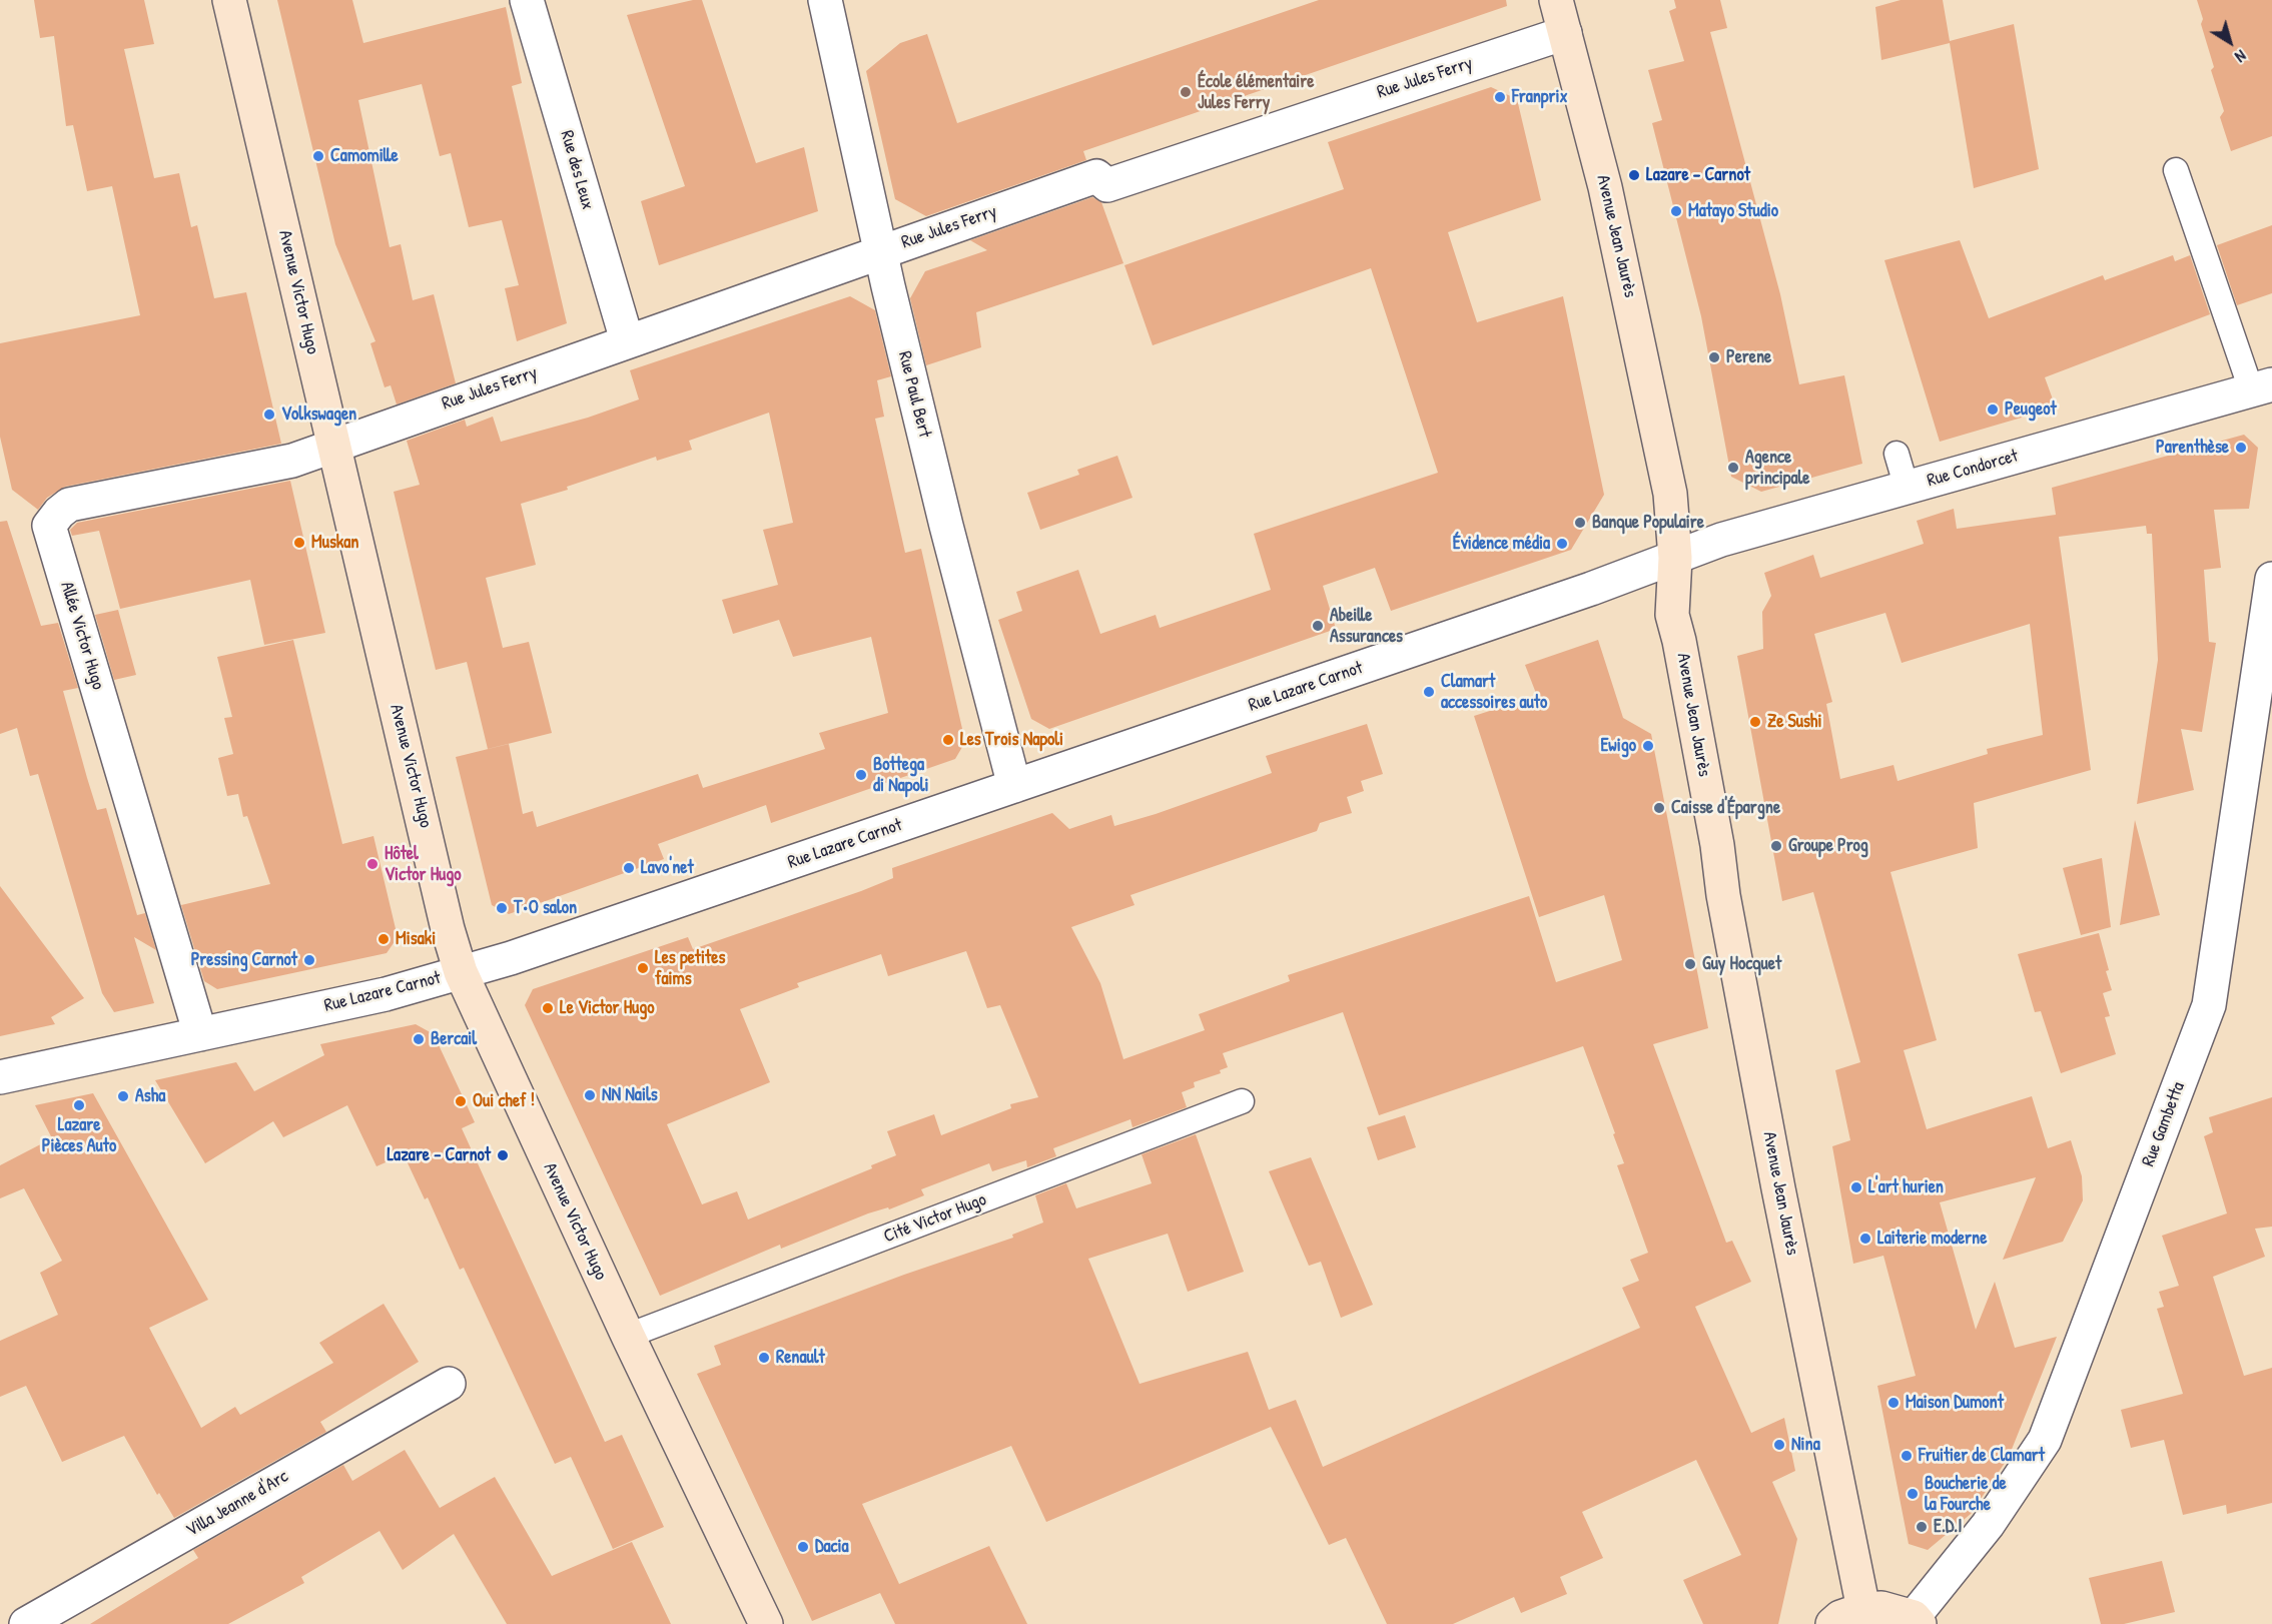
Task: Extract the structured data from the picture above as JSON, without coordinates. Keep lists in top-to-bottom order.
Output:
{
  "streets": {
    "street": [
      "Rue Jules Ferry",
      "Rue des Leux",
      "Avenue Jean Jaurès",
      "Avenue Victor Hugo",
      "Rue Paul Bert",
      "Rue Condorcet",
      "Allée Victor Hugo",
      "Rue Lazare Carnot",
      "Rue Gambetta",
      "Villa Jeanne d'Arc"
    ],
    "lane": ["Cité Victor Hugo"]
  },
  "crossings": [
    ["Rue Jules Ferry", "Rue des Leux"],
    ["Rue Jules Ferry", "Avenue Jean Jaurès"],
    ["Rue Jules Ferry", "Avenue Victor Hugo"],
    ["Rue Jules Ferry", "Rue Paul Bert"],
    ["Rue Jules Ferry", "Allée Victor Hugo"],
    ["Avenue Jean Jaurès", "Rue Condorcet"],
    ["Avenue Jean Jaurès", "Rue Lazare Carnot"],
    ["Avenue Victor Hugo", "Allée Victor Hugo"],
    ["Avenue Victor Hugo", "Rue Lazare Carnot"],
    ["Avenue Victor Hugo", "Cité Victor Hugo"],
    ["Rue Paul Bert", "Rue Lazare Carnot"],
    ["Rue Condorcet", "Rue Lazare Carnot"],
    ["Allée Victor Hugo", "Rue Lazare Carnot"]
  ],
  "places": [
    "École élémentaire Jules Ferry",
    "Franprix",
    "Camomille",
    "Lazare – Carnot",
    "Matayo Studio",
    "Perene",
    "Peugeot",
    "Volkswagen",
    "Parenthèse",
    "Agence principale",
    "Banque Populaire",
    "Muskan",
    "Évidence média",
    "Abeille Assurances",
    "Clamart accessoires auto",
    "Ze Sushi",
    "Les Trois Napoli",
    "Ewigo",
    "Bottega di Napoli",
    "Caisse d'Épargne",
    "Groupe Prog",
    "Hôtel Victor Hugo",
    "Lavo'net",
    "T•O salon",
    "Misaki",
    "Pressing Carnot",
    "Guy Hocquet",
    "Les petites faims",
    "Le Victor Hugo",
    "Bercail",
    "NN Nails",
    "Asha",
    "Oui chef !",
    "Lazare Pièces Auto",
    "Lazare - Carnot",
    "L'art hurien",
    "Laiterie moderne",
    "Renault",
    "Maison Dumont",
    "Nina",
    "Fruitier de Clamart",
    "Boucherie de la Fourche",
    "E.D.I",
    "Dacia"
  ],
  "north": "bottom right"
}
